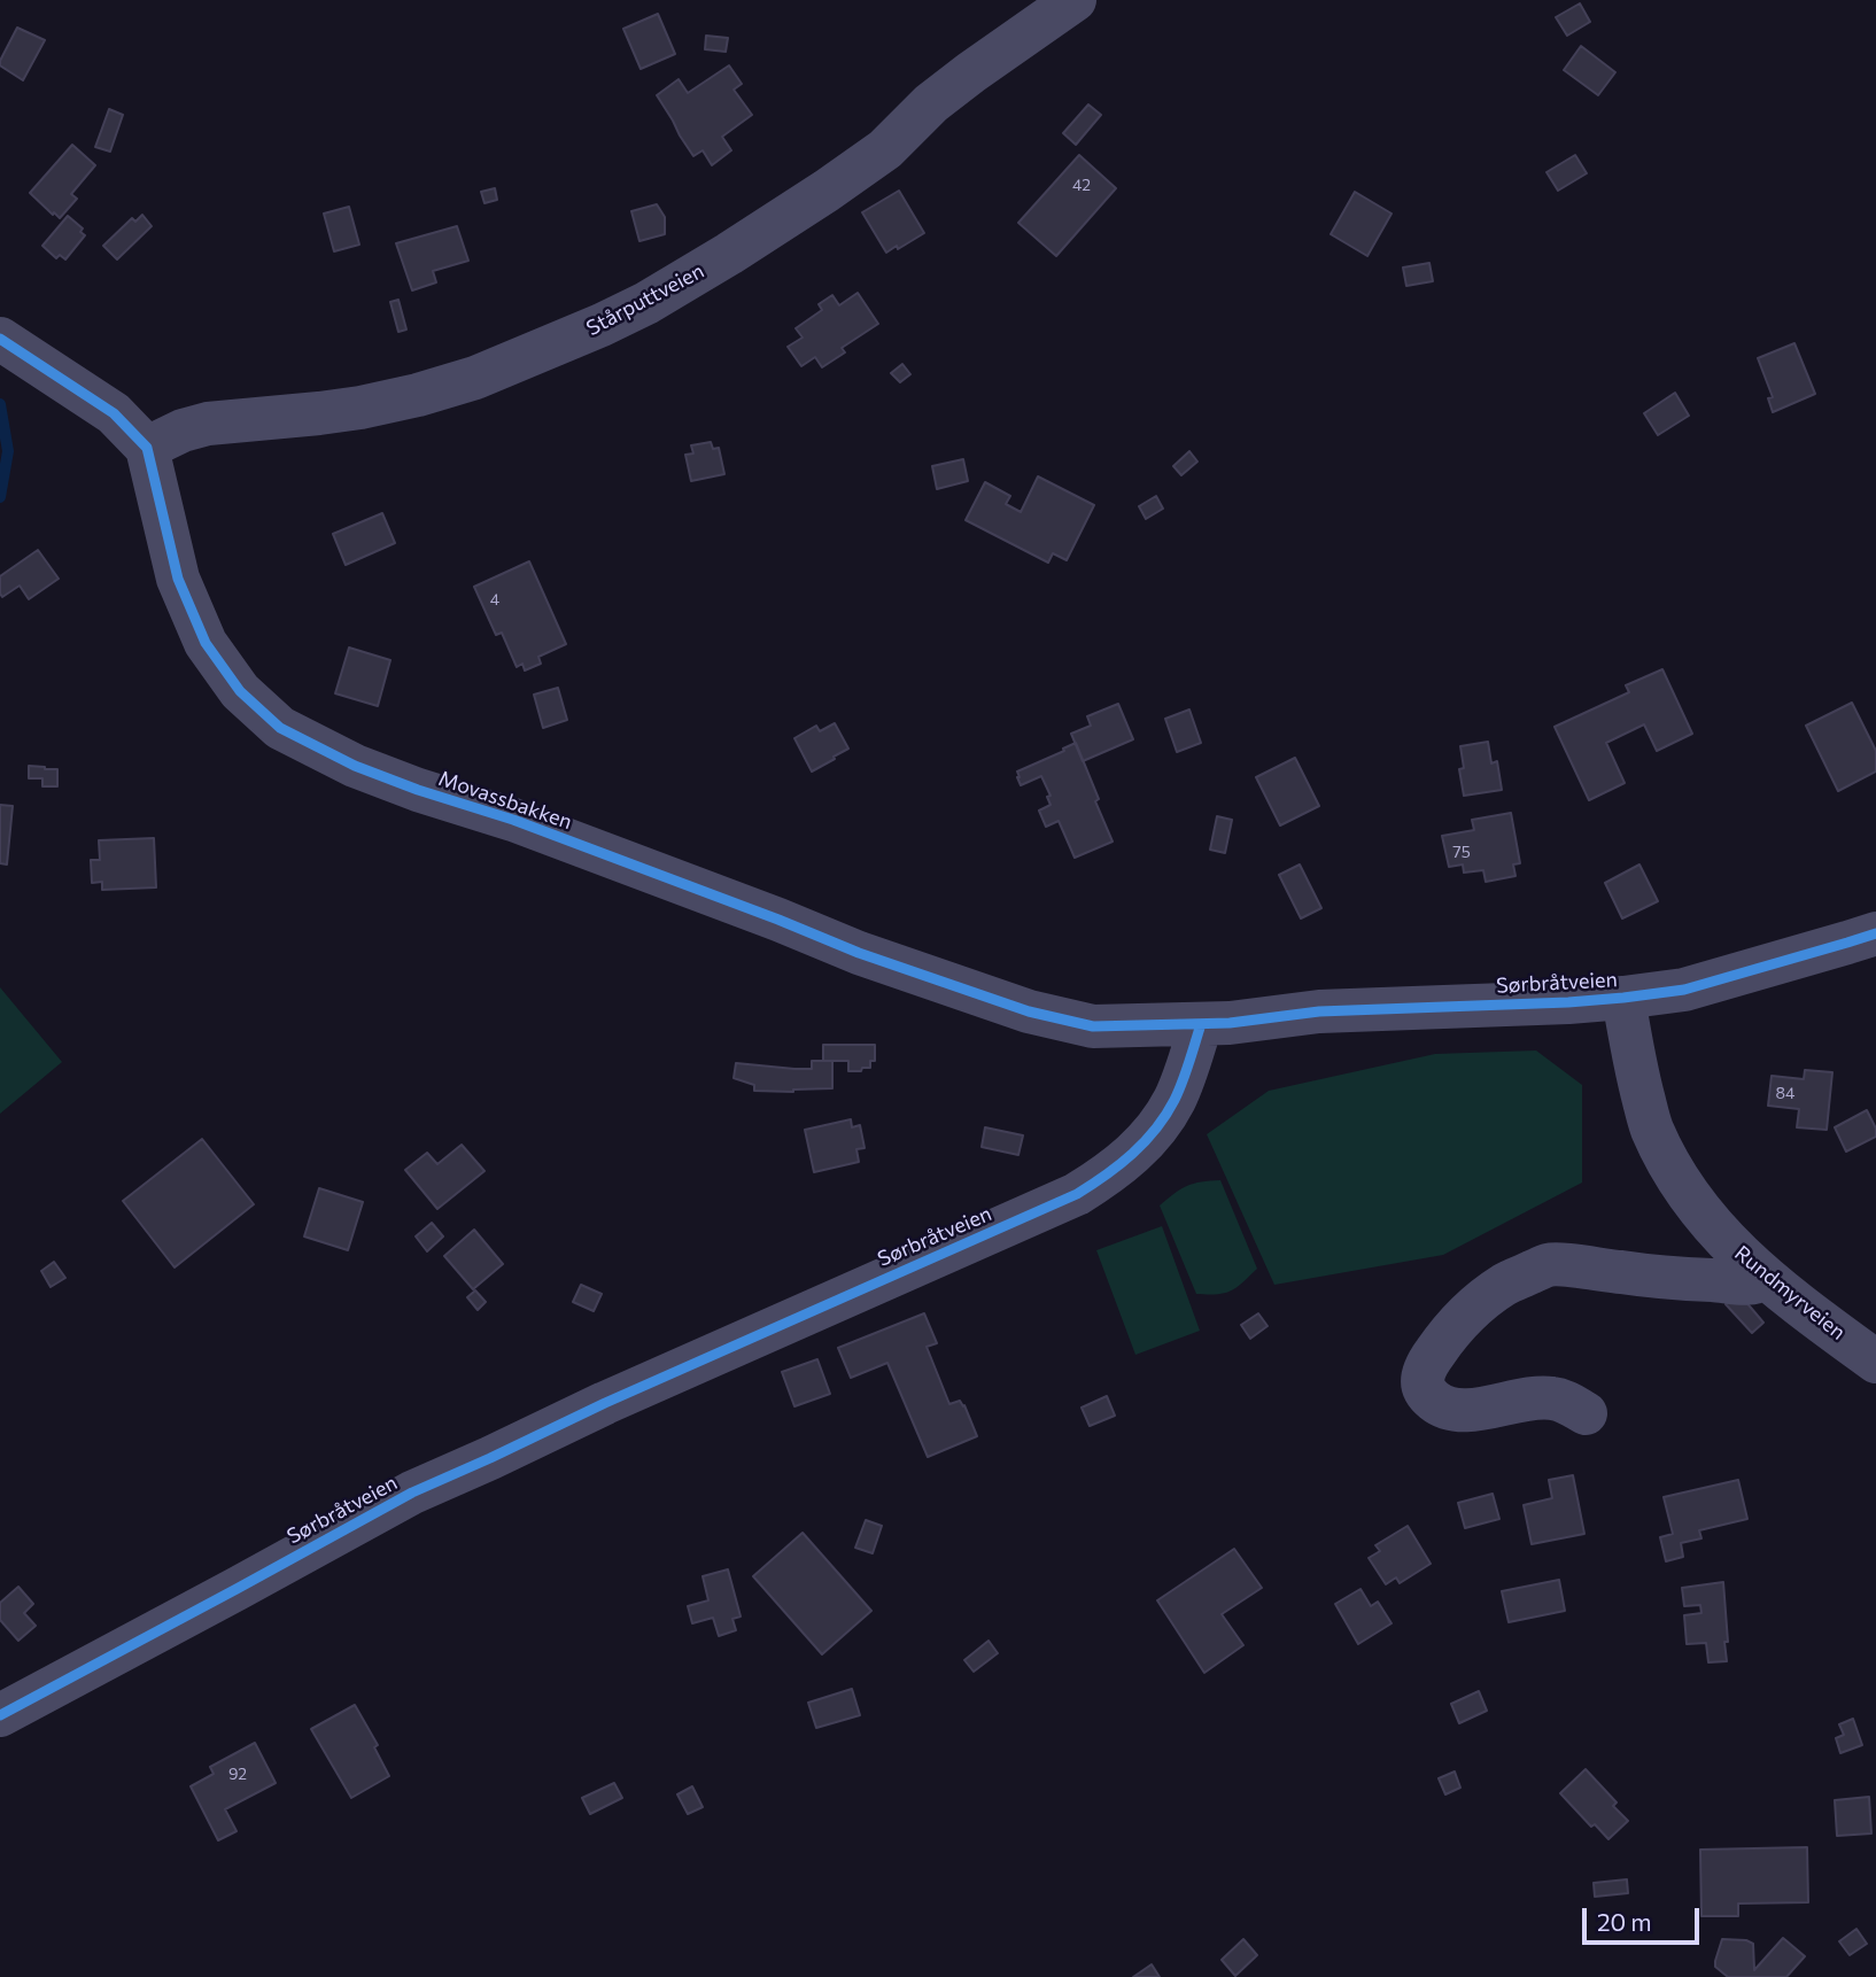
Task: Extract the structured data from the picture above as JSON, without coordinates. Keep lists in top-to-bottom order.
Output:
{
  "streets": {
    "street": [
      "Stårputtveien",
      "Movassbakken",
      "Sørbråtveien",
      "Rundmyrveien"
    ]
  },
  "crossings": [
    ["Stårputtveien", "Movassbakken"],
    ["Movassbakken", "Sørbråtveien"],
    ["Sørbråtveien", "Rundmyrveien"]
  ],
  "house_numbers": [
    "42",
    "4",
    "75",
    "84",
    "92"
  ],
  "scale_bar": "20 m"
}
